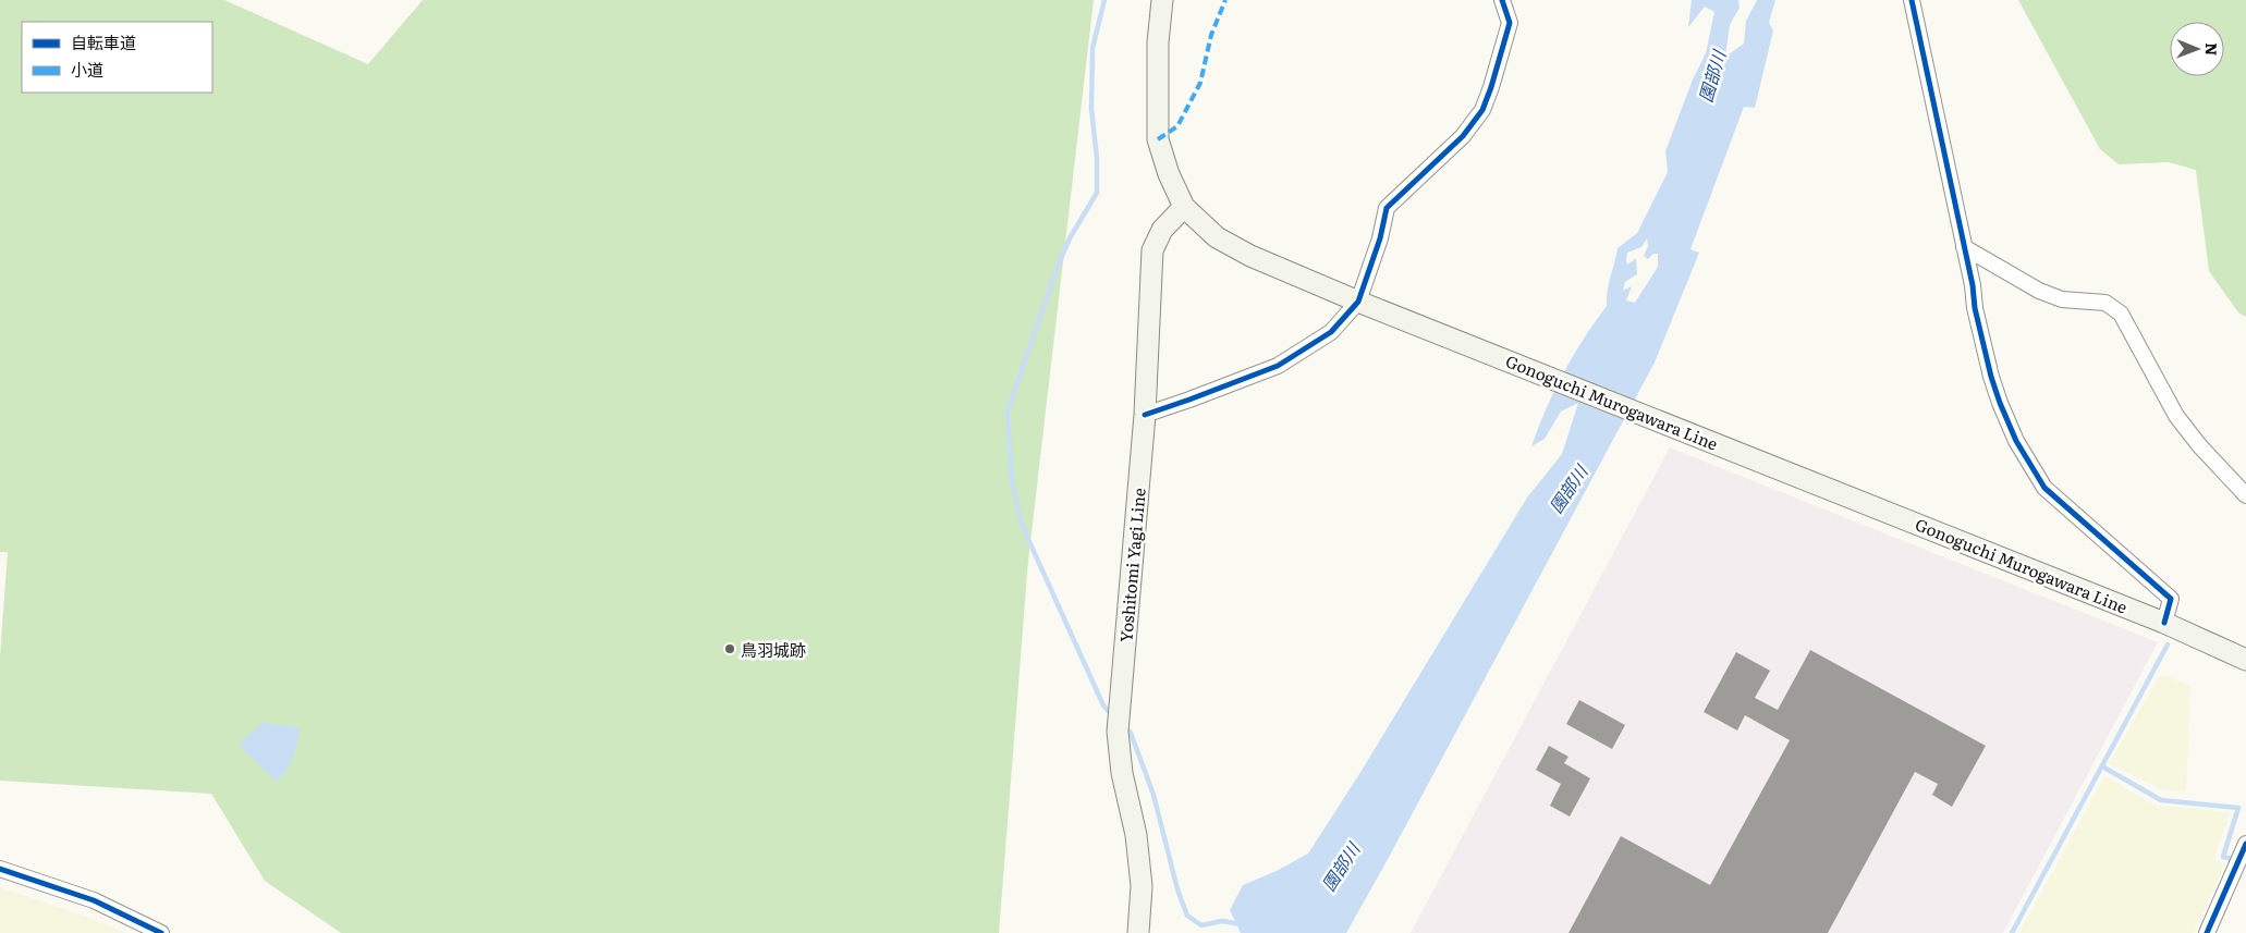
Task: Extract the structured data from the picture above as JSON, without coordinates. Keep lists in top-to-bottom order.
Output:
{
  "streets": {
    "main road": ["Gonoguchi Murogawara Line", "Yoshitomi Yagi Line"]
  },
  "crossings": [
    ["Gonoguchi Murogawara Line", "Yoshitomi Yagi Line"]
  ],
  "water": ["園部川"],
  "places": ["鳥羽城跡"],
  "legend": ["自転車道", "小道"],
  "north": "right"
}
